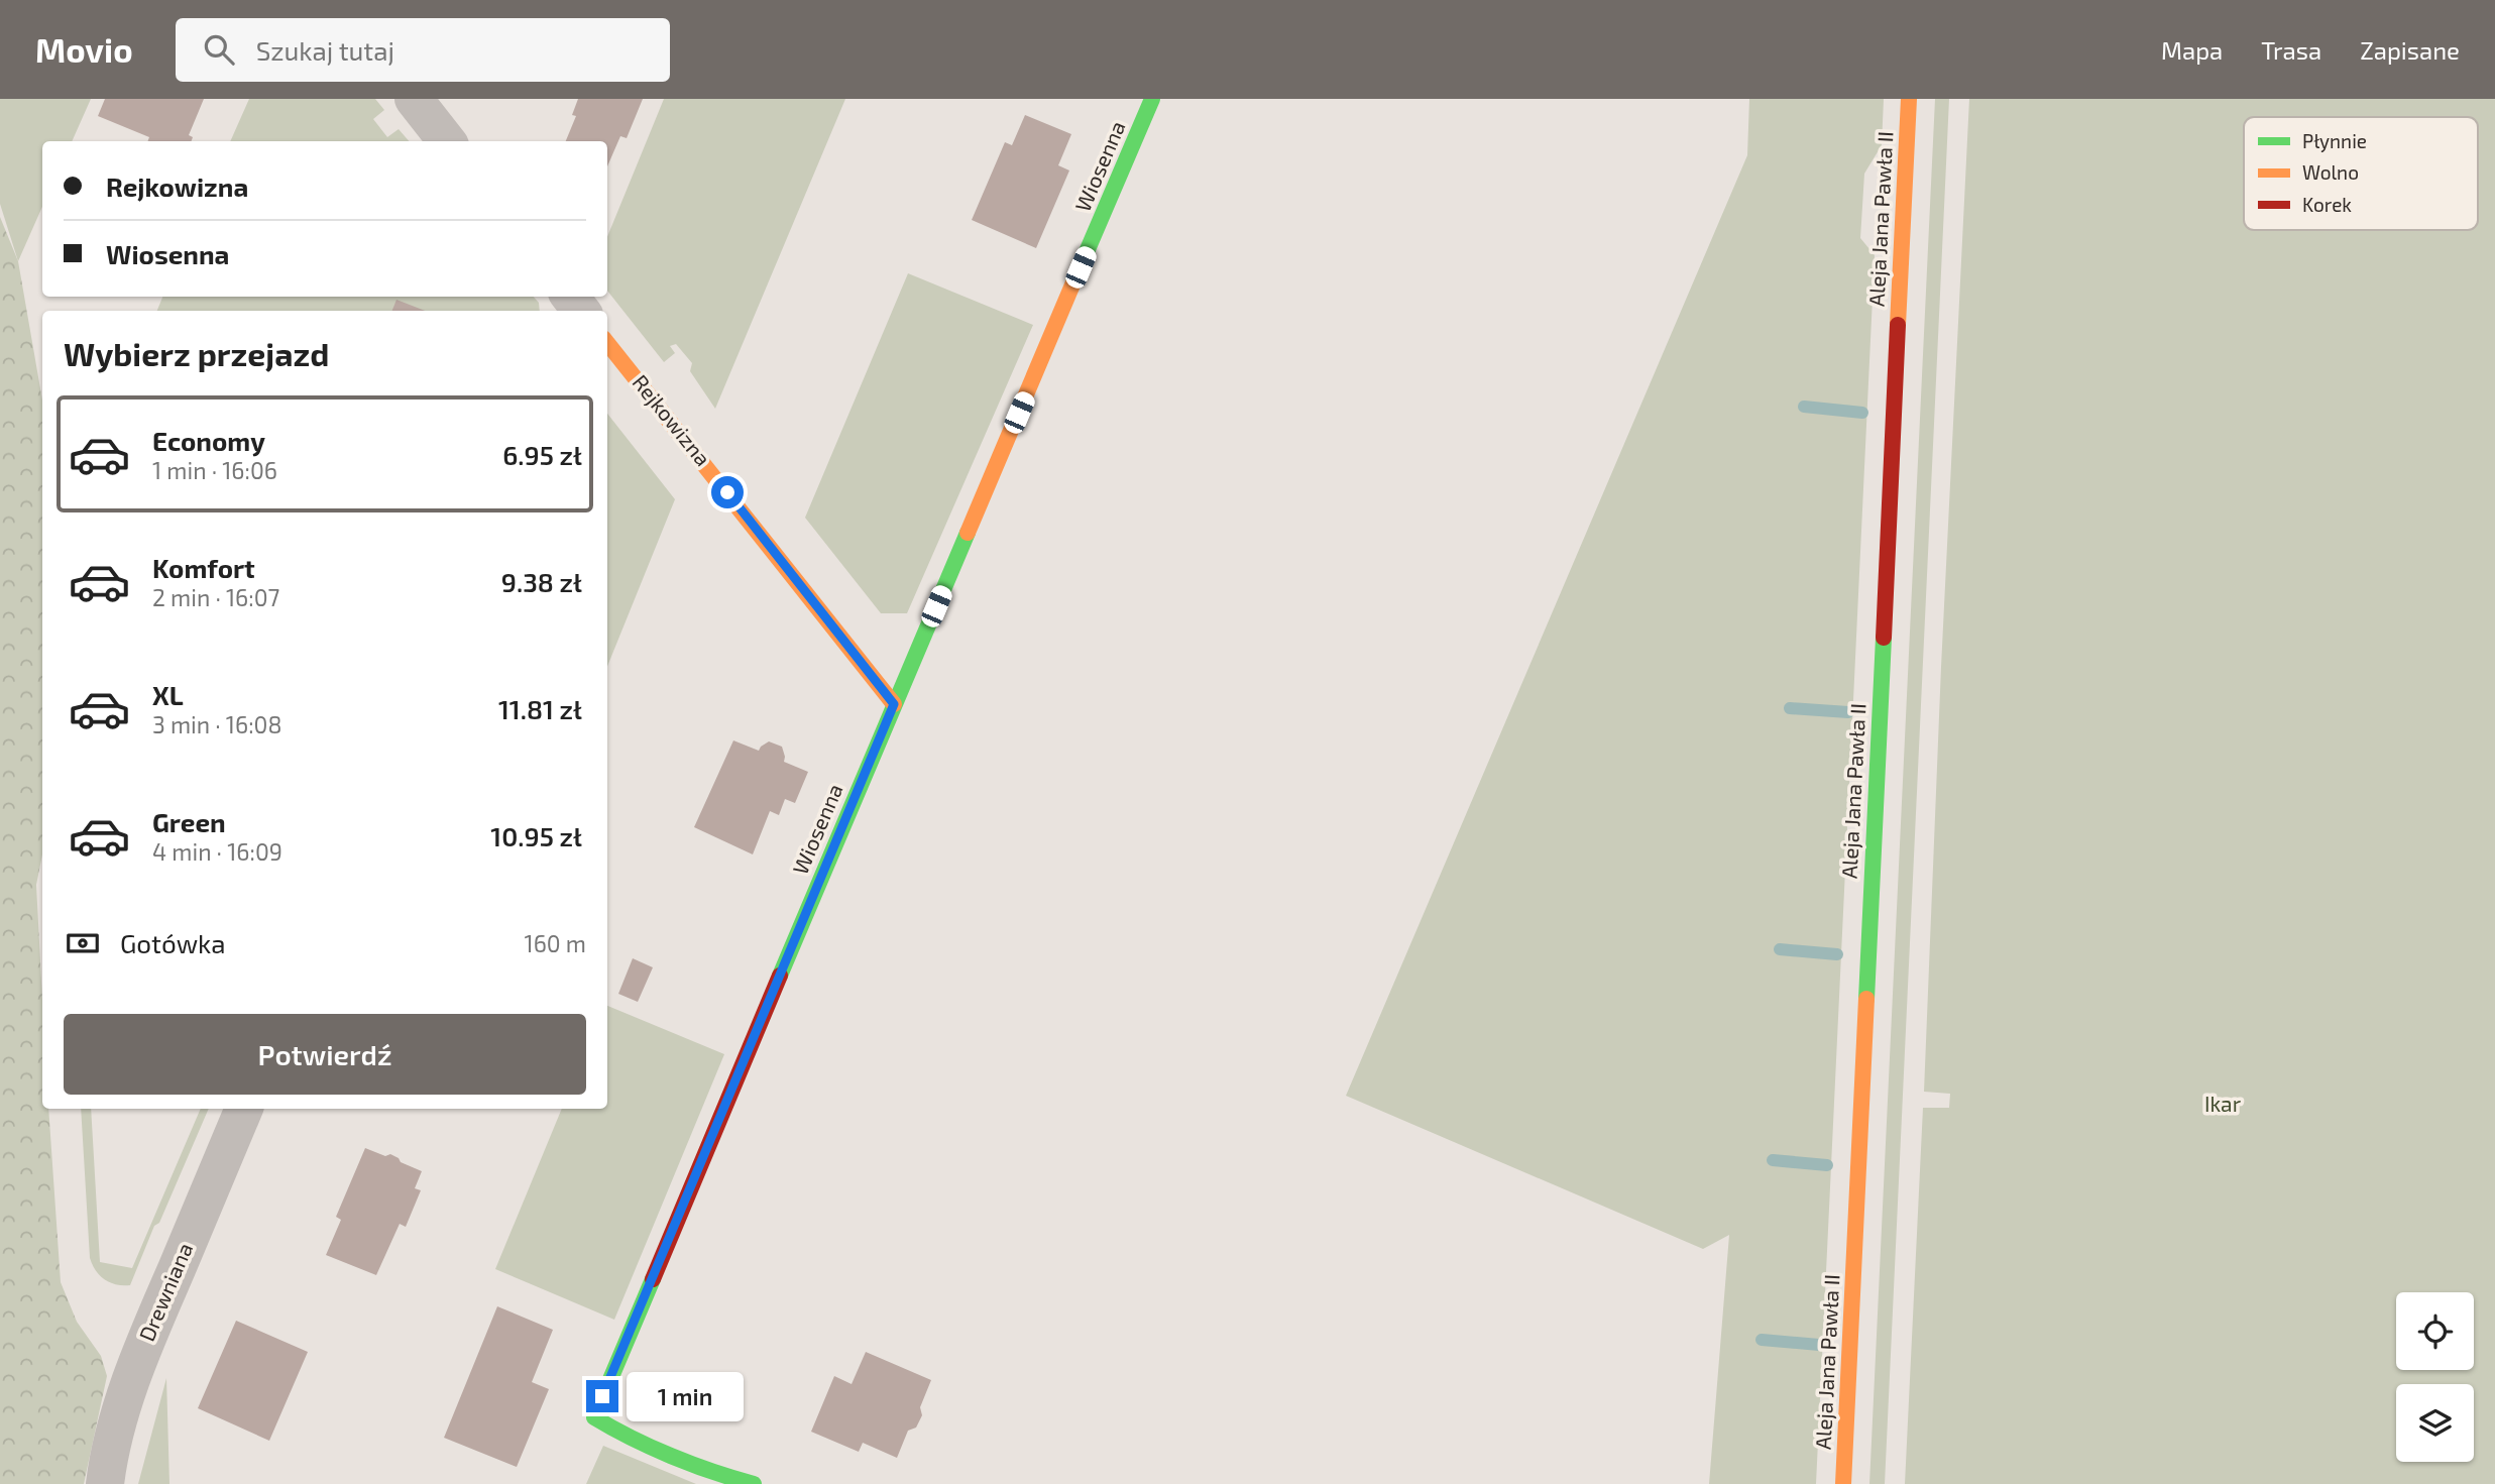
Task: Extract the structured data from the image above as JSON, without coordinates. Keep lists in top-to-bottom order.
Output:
{
  "streets": {
    "street": [
      "Wiosenna",
      "Aleja Jana Pawła II",
      "Rejkowizna",
      "Drewniana"
    ]
  },
  "crossings": [
    ["Wiosenna", "Rejkowizna"]
  ],
  "parks": ["Ikar"],
  "legend": ["Płynnie", "Wolno", "Korek"],
  "page": {
    "header": "Movio",
    "search": "Szukaj tutaj",
    "nav": ["Mapa", "Trasa", "Zapisane"],
    "banner": ["Rejkowizna", "Wiosenna"],
    "heading": "Wybierz przejazd",
    "list": [
      {
        "name": "Economy",
        "note": "1 min · 16:06",
        "value": "6.95 zł"
      },
      {
        "name": "Komfort",
        "note": "2 min · 16:07",
        "value": "9.38 zł"
      },
      {
        "name": "XL",
        "note": "3 min · 16:08",
        "value": "11.81 zł"
      },
      {
        "name": "Green",
        "note": "4 min · 16:09",
        "value": "10.95 zł"
      }
    ],
    "pay": ["Gotówka", "160 m"],
    "buttons": "Potwierdź",
    "bubble": "1 min"
  }
}
